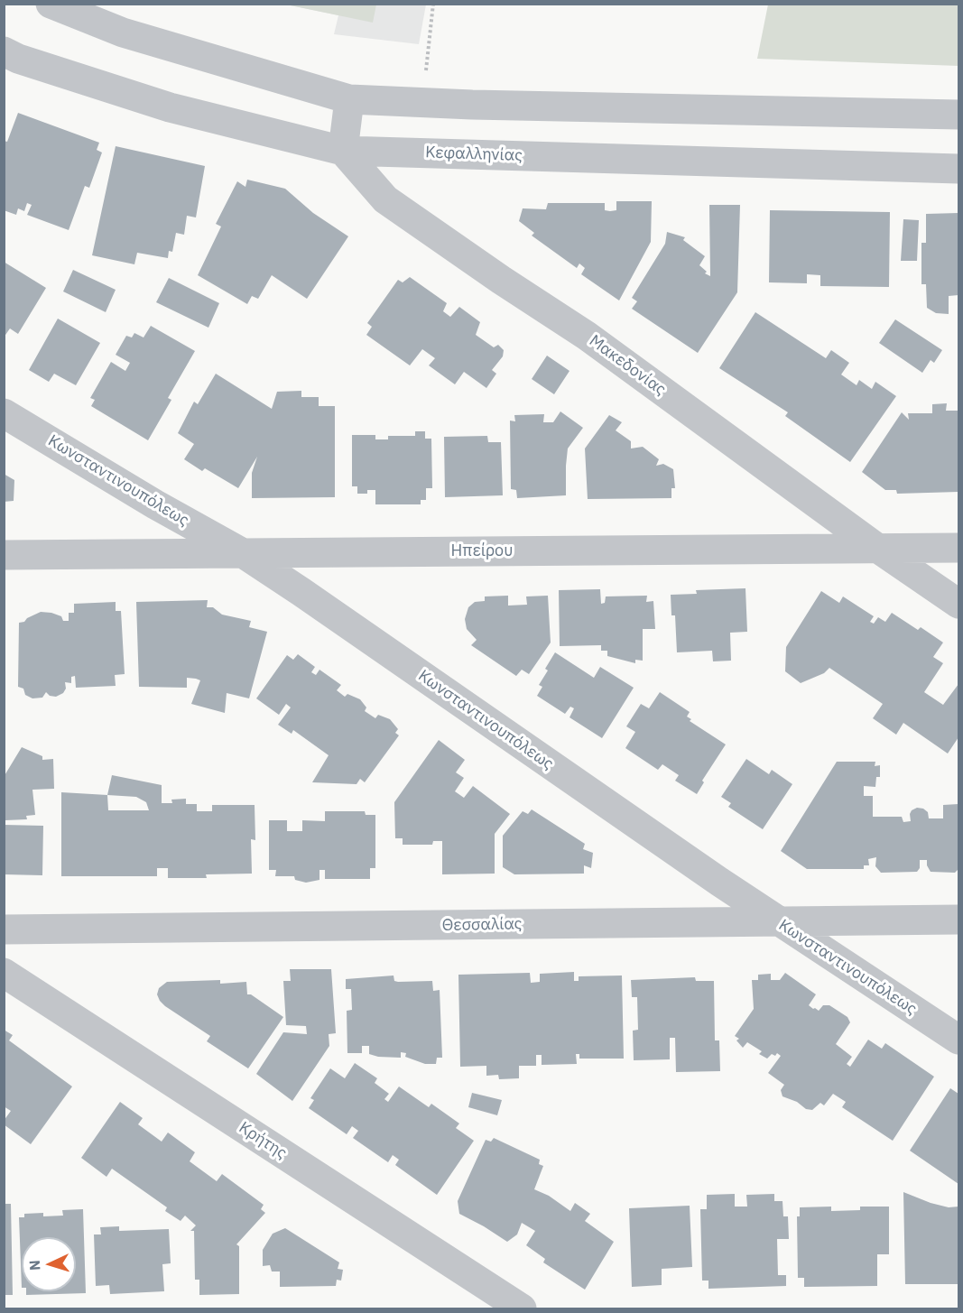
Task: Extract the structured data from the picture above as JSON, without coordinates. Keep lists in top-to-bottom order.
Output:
{
  "streets": {
    "street": [
      "Κεφαλληνίας",
      "Μακεδονίας",
      "Κωνσταντινουπόλεως",
      "Ηπείρου",
      "Θεσσαλίας",
      "Κρήτης"
    ]
  },
  "crossings": [
    ["Κεφαλληνίας", "Μακεδονίας"],
    ["Μακεδονίας", "Ηπείρου"],
    ["Κωνσταντινουπόλεως", "Ηπείρου"],
    ["Κωνσταντινουπόλεως", "Θεσσαλίας"]
  ],
  "north": "left"
}
